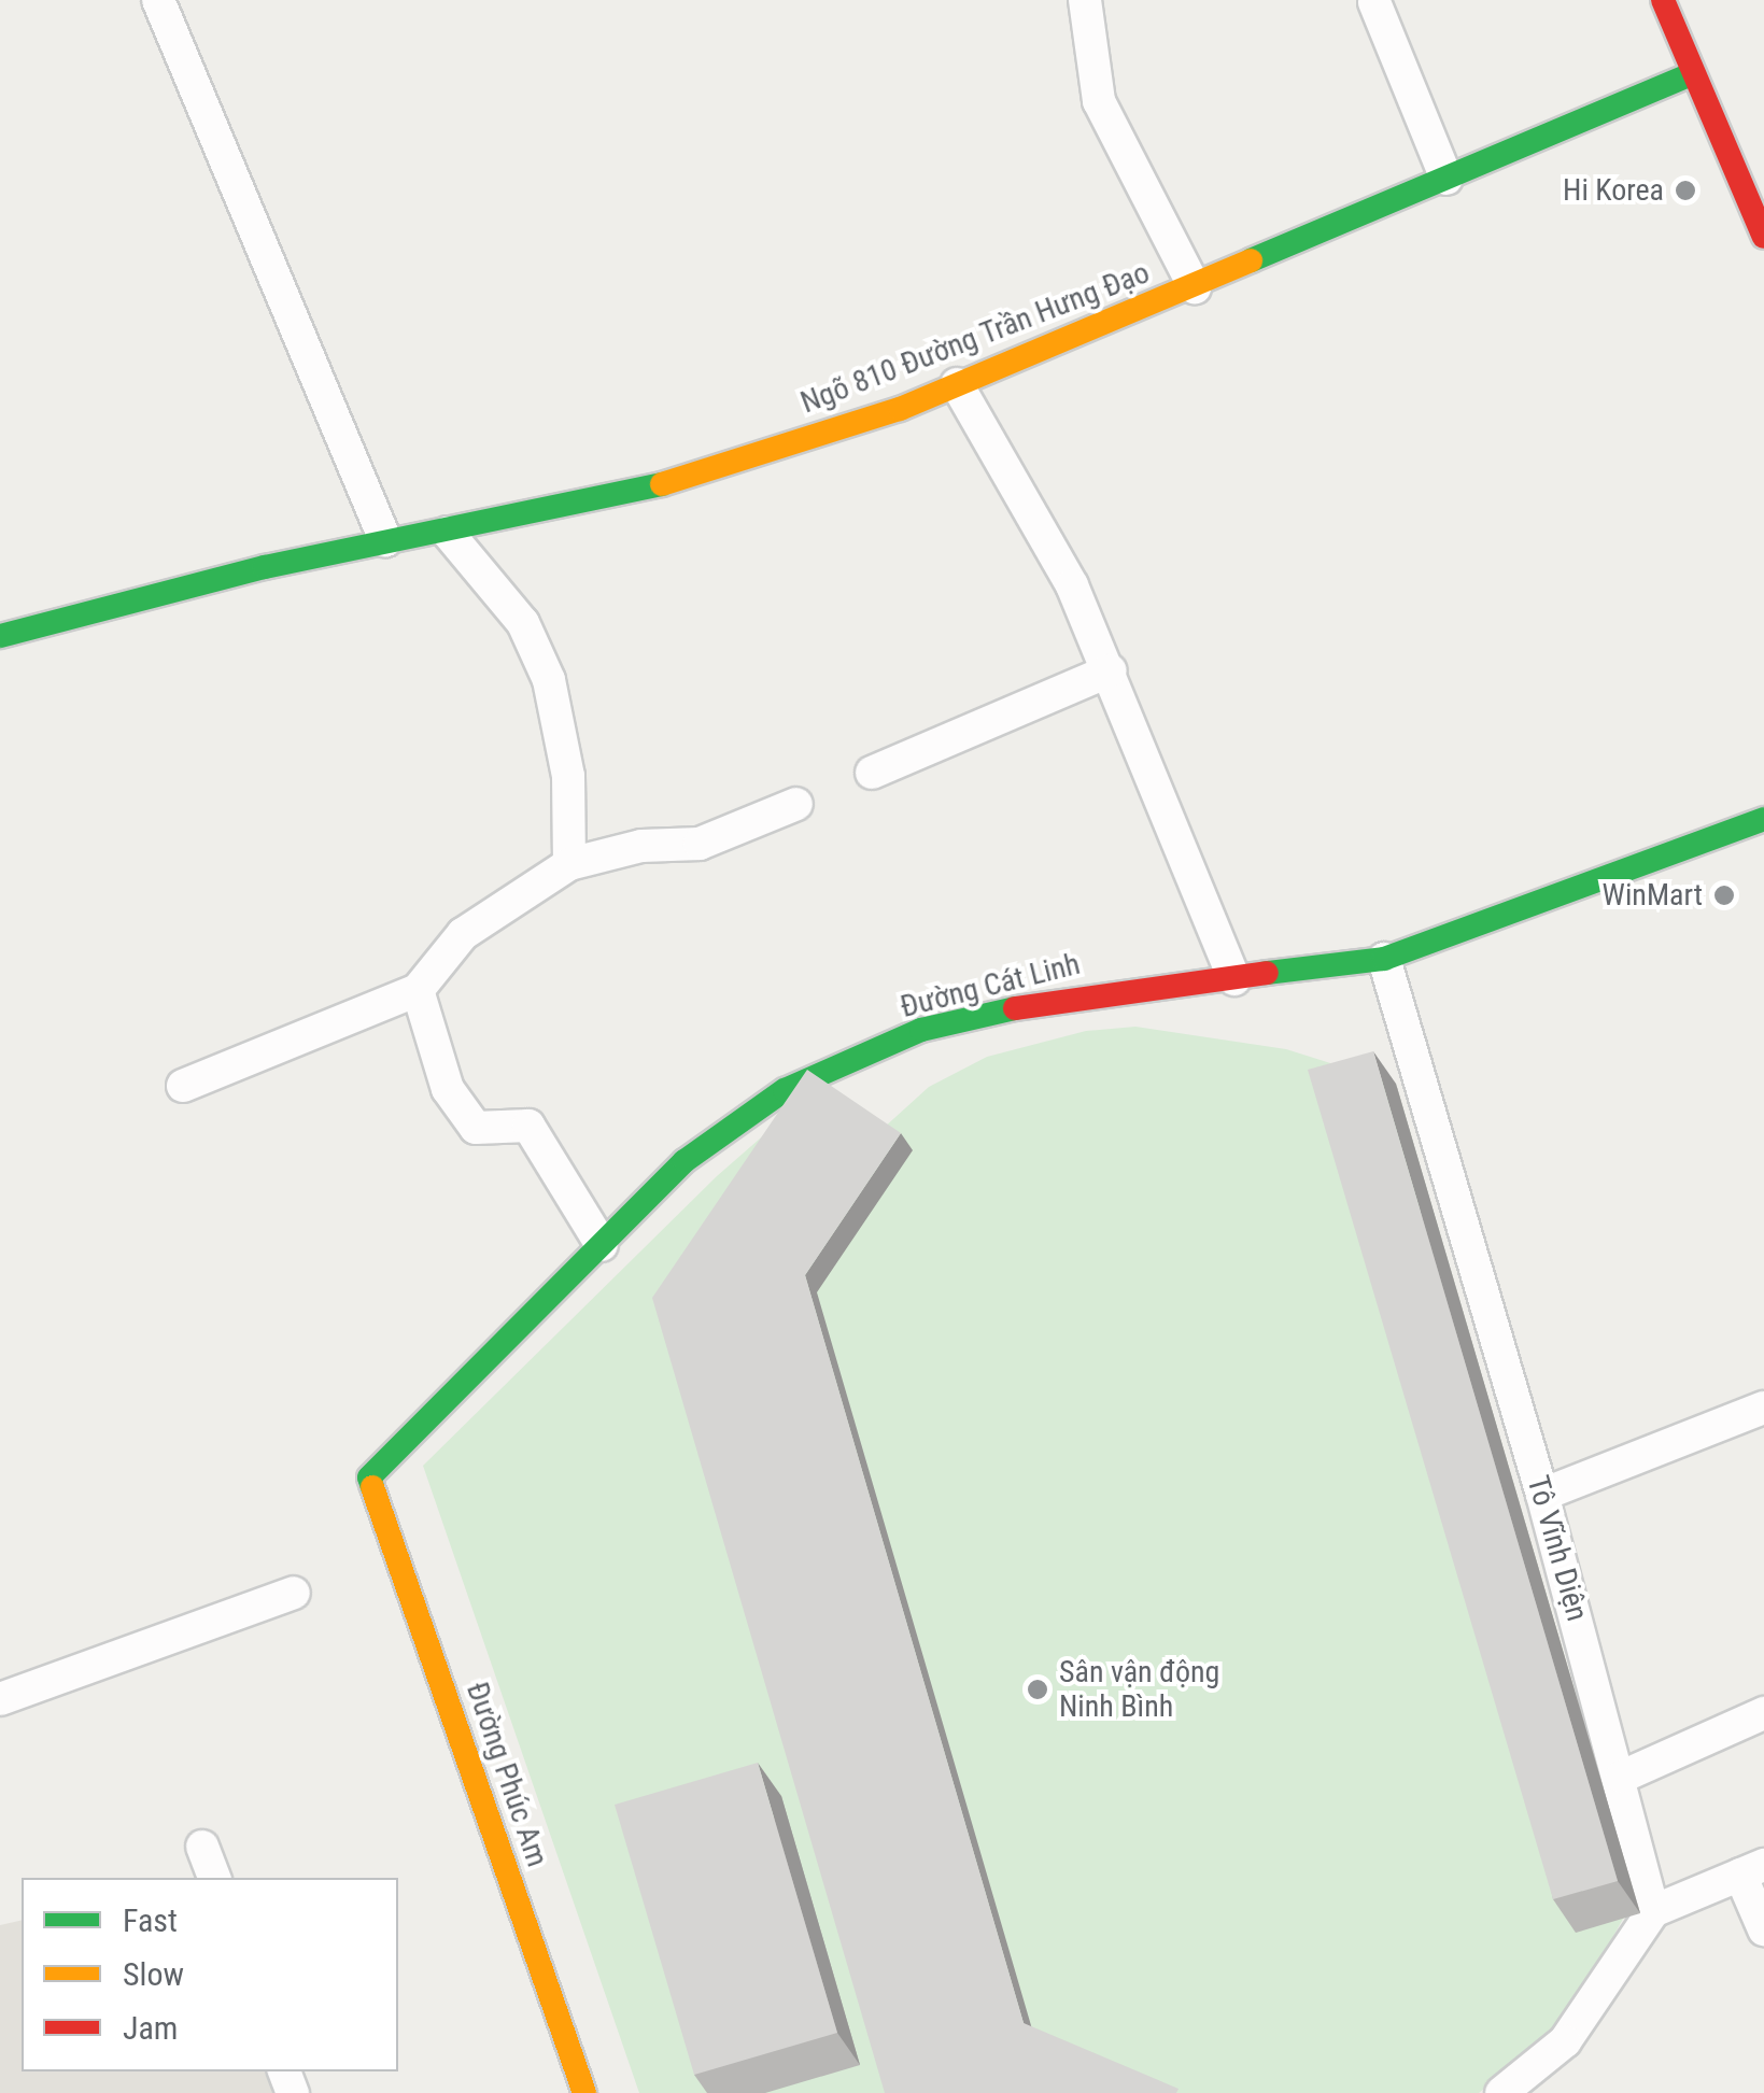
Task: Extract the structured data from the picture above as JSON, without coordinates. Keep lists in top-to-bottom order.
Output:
{
  "streets": {
    "main road": ["Ngõ 810 Đường Trần Hưng Đạo", "Đường Cát Linh", "Đường Phúc Am"],
    "street": ["Tô Vĩnh Diện"]
  },
  "crossings": [
    ["Đường Cát Linh", "Tô Vĩnh Diện"],
    ["Đường Cát Linh", "Đường Phúc Am"]
  ],
  "places": ["Hi Korea", "WinMart", "Sân vận động Ninh Bình"],
  "legend": ["Fast", "Slow", "Jam"]
}
